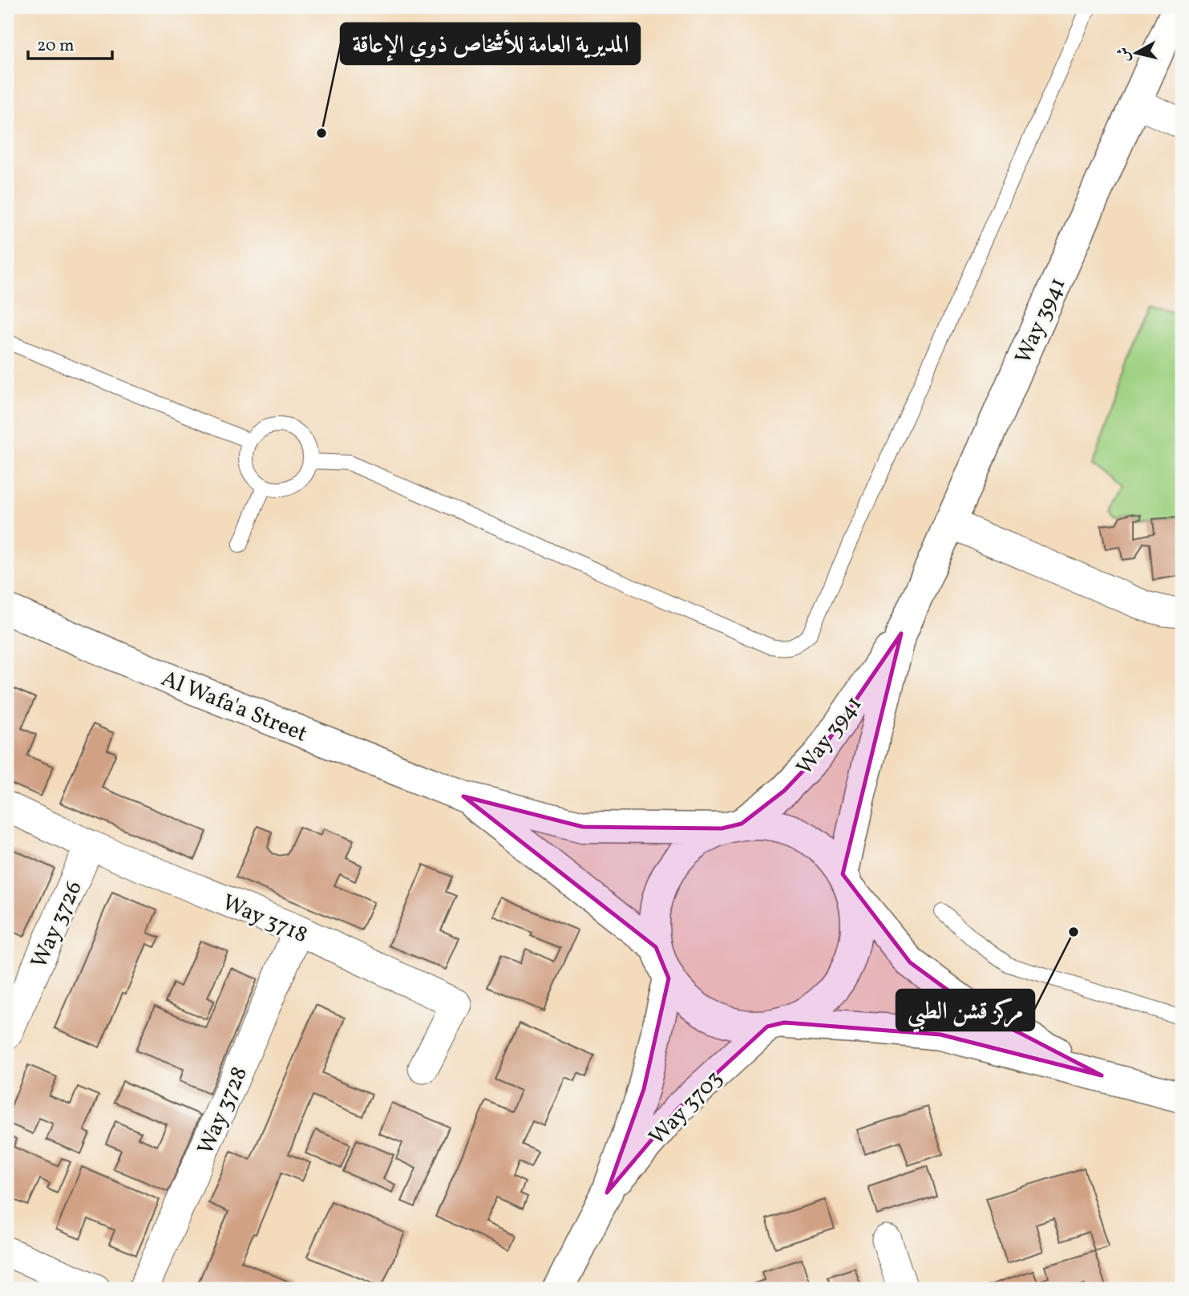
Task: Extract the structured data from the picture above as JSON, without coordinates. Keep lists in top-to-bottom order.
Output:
{
  "streets": {
    "street": [
      "Way 3941",
      "Al Wafa'a Street",
      "Way 3718",
      "Way 3726",
      "Way 3703",
      "Way 3728"
    ]
  },
  "crossings": [
    ["Way 3941", "Al Wafa'a Street"],
    ["Way 3718", "Way 3726"],
    ["Way 3718", "Way 3728"]
  ],
  "places": ["المديرية العامة للأشخاص ذوي الإعاقة", "مركز قشن الطبي"],
  "scale_bar": "20 m",
  "north": "left"
}
